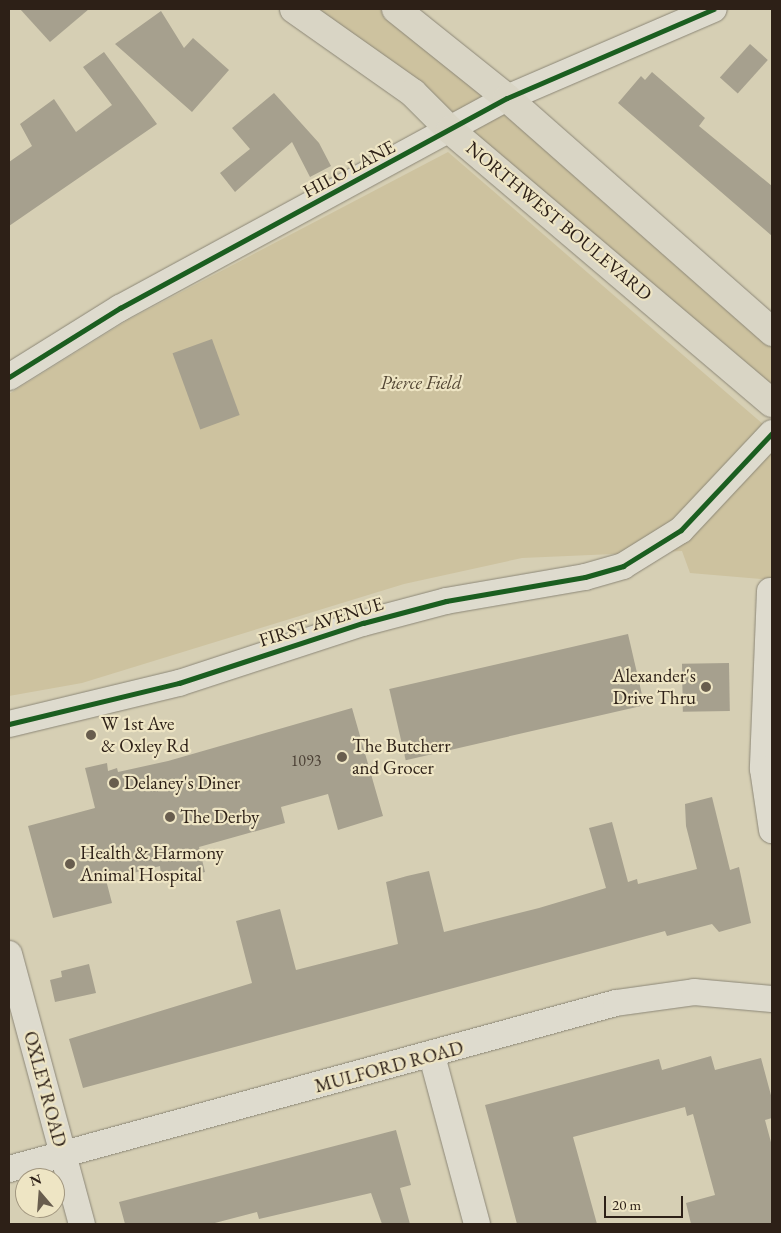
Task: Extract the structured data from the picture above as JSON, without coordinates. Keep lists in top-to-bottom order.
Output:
{
  "streets": {
    "main road": ["NORTHWEST BOULEVARD"],
    "street": [
      "HILO LANE",
      "FIRST AVENUE",
      "MULFORD ROAD",
      "OXLEY ROAD"
    ]
  },
  "crossings": [
    ["HILO LANE", "NORTHWEST BOULEVARD"],
    ["MULFORD ROAD", "OXLEY ROAD"]
  ],
  "parks": ["Pierce Field"],
  "places": [
    "Alexander's Drive Thru",
    "W 1st Ave & Oxley Rd",
    "The Butcherr and Grocer",
    "Delaney's Diner",
    "The Derby",
    "Health & Harmony Animal Hospital"
  ],
  "house_numbers": ["1093"],
  "scale_bar": "20 m",
  "north": "top"
}
